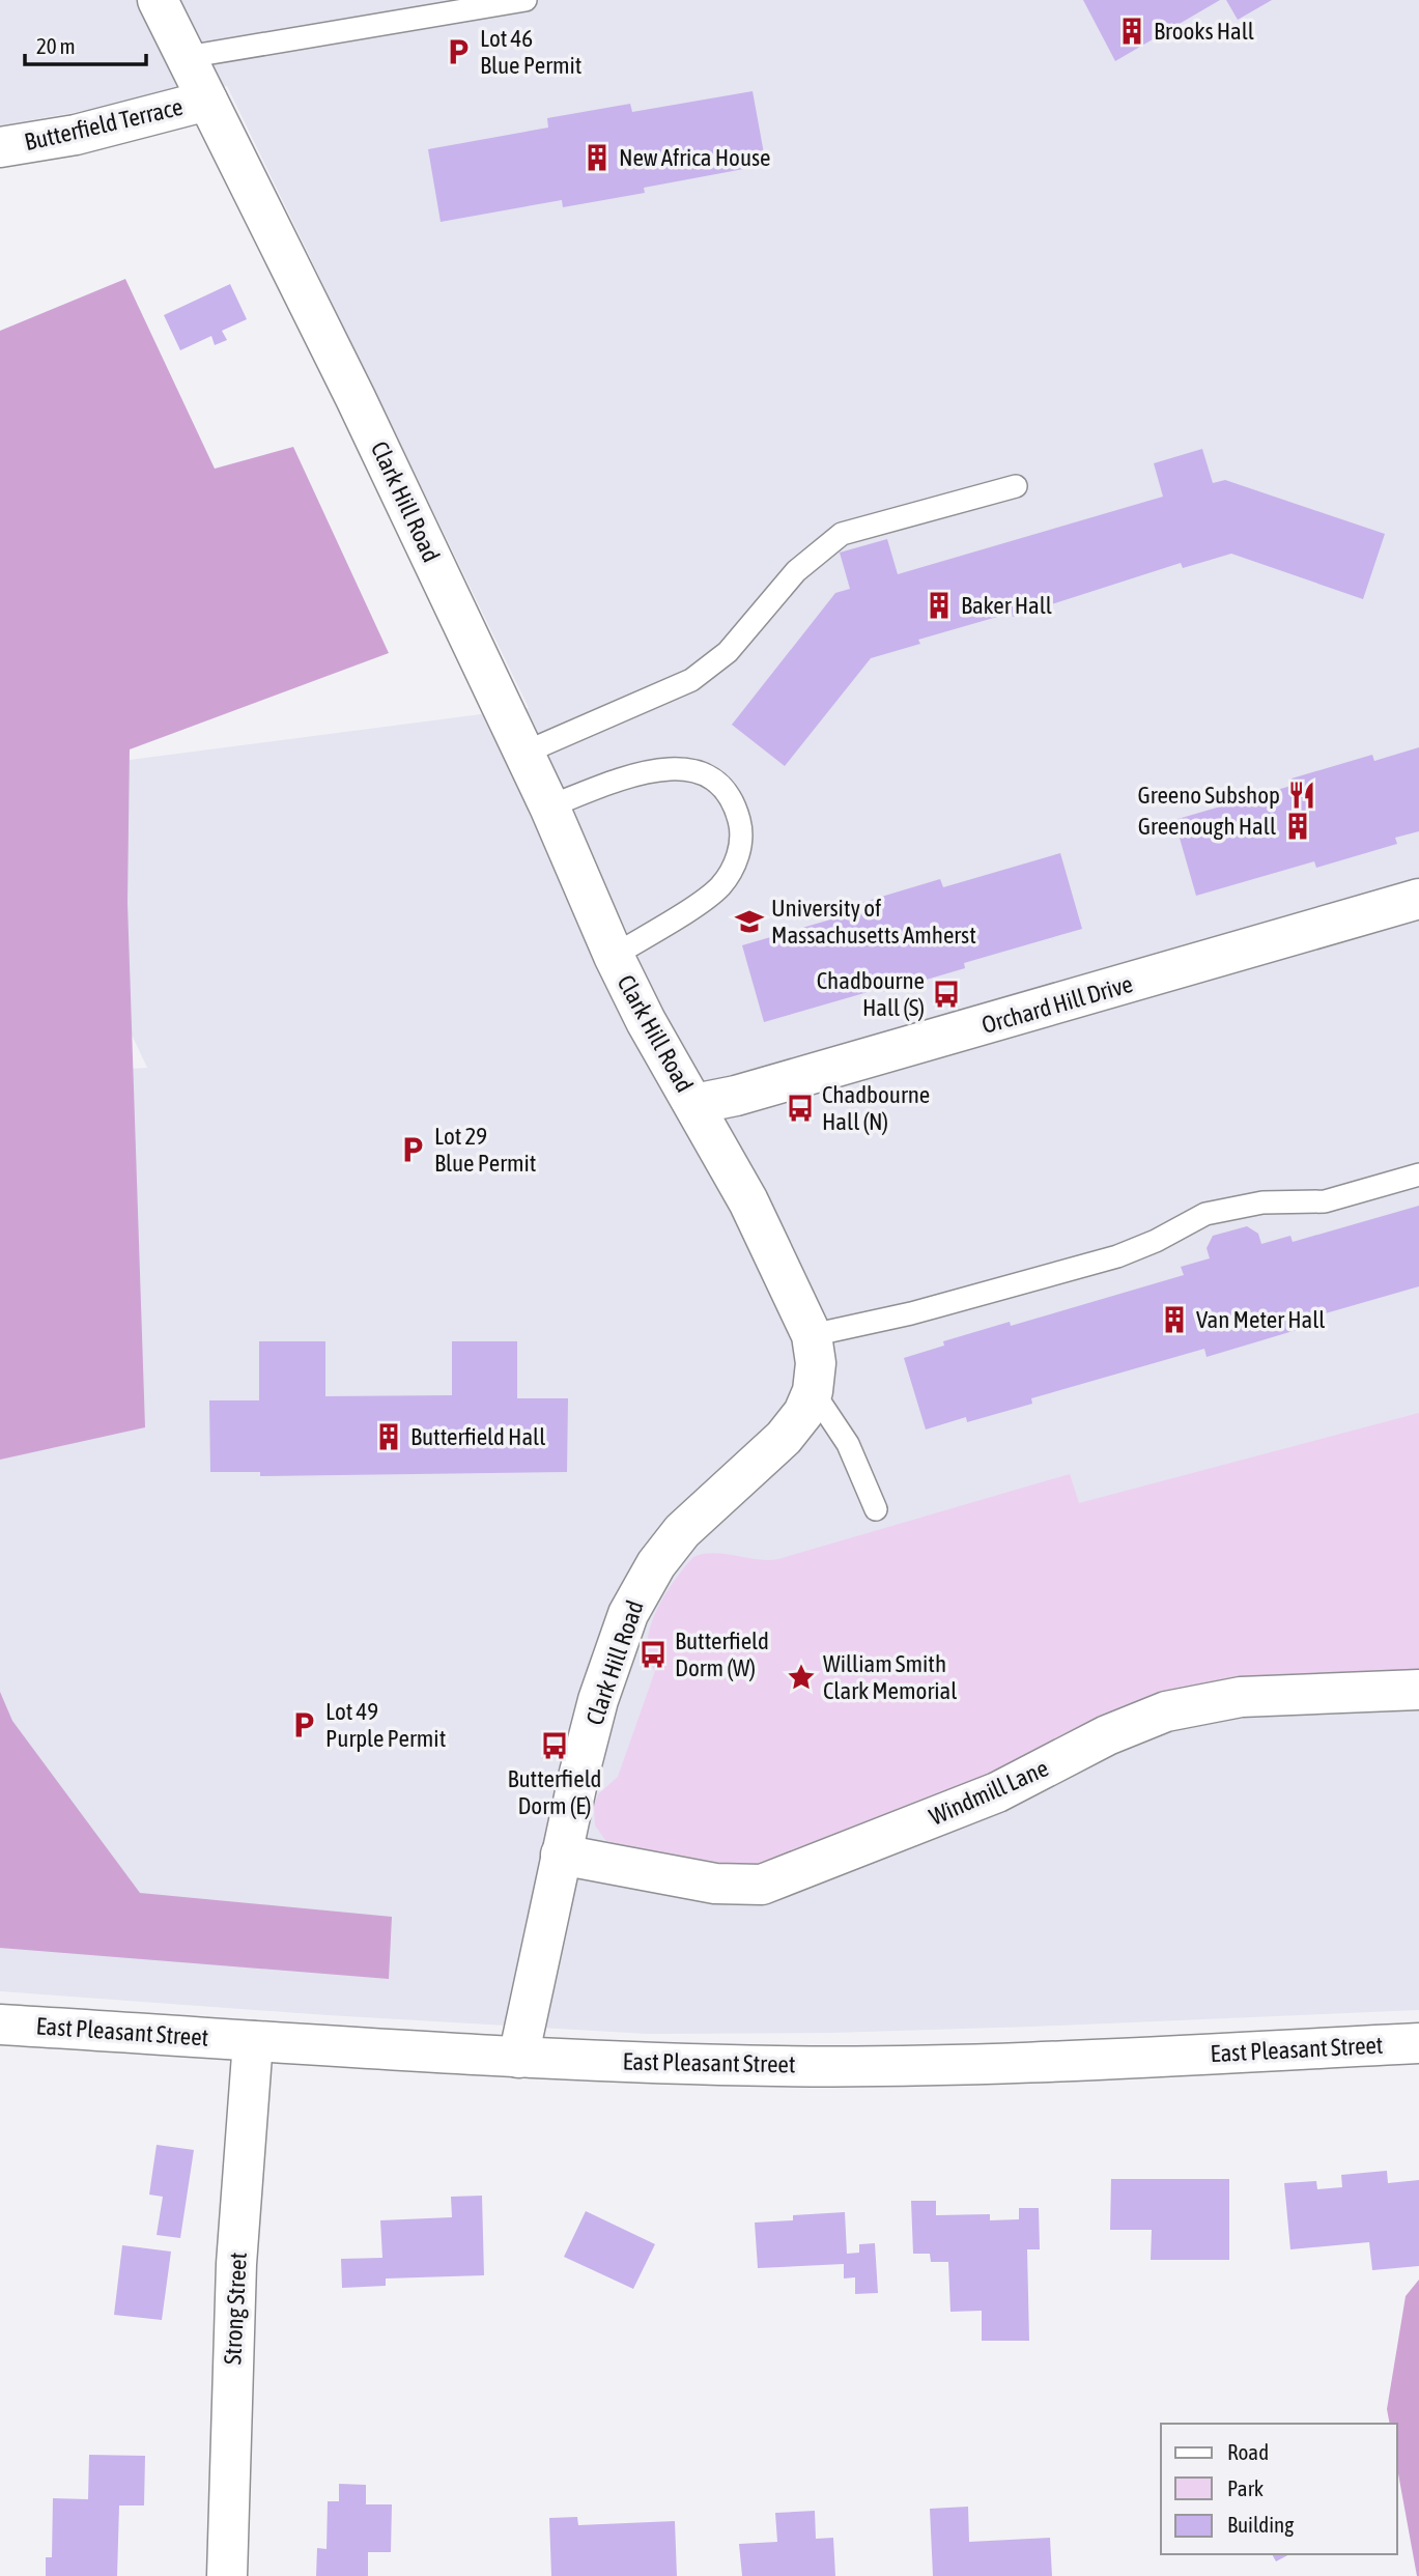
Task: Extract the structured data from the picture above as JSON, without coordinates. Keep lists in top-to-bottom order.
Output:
{
  "streets": {
    "street": [
      "Butterfield Terrace",
      "Clark Hill Road",
      "Orchard Hill Drive",
      "Windmill Lane",
      "East Pleasant Street",
      "Strong Street"
    ]
  },
  "crossings": [
    ["Butterfield Terrace", "Clark Hill Road"],
    ["Clark Hill Road", "Orchard Hill Drive"],
    ["Clark Hill Road", "Windmill Lane"],
    ["Clark Hill Road", "East Pleasant Street"],
    ["East Pleasant Street", "Strong Street"]
  ],
  "places": {
    "building": [
      "Brooks Hall",
      "New Africa House",
      "Baker Hall",
      "Greenough Hall",
      "Van Meter Hall",
      "Butterfield Hall"
    ],
    "parking": ["Lot 46 Blue Permit", "Lot 29 Blue Permit", "Lot 49 Purple Permit"],
    "restaurant": ["Greeno Subshop"],
    "school or university": ["University of Massachusetts Amherst"],
    "bus stop": [
      "Chadbourne Hall (S)",
      "Chadbourne Hall (N)",
      "Butterfield Dorm (W)",
      "Butterfield Dorm (E)"
    ],
    "place": ["William Smith Clark Memorial"]
  },
  "legend": ["Road", "Park", "Building"],
  "scale_bar": "20 m"
}
